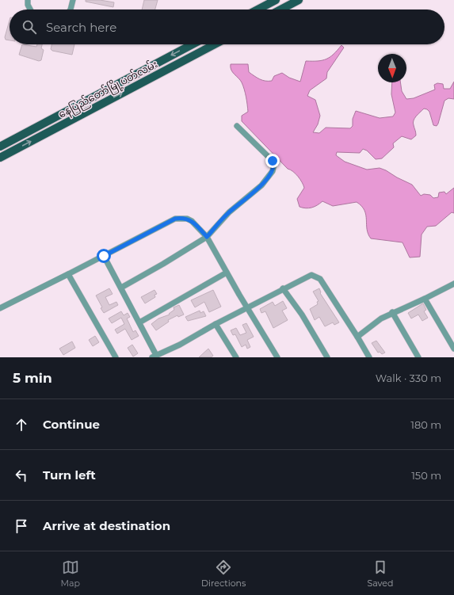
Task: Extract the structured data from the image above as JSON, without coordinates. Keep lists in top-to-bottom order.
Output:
{
  "streets": {
    "main road": ["နေပြည်တော်မြို့ပတ်လမ်း"]
  },
  "north": "bottom",
  "page": {
    "search": "Search here",
    "heading": ["5 min", "Walk · 330 m"],
    "list": [
      ["Continue", "180 m"],
      ["Turn left", "150 m"],
      "Arrive at destination"
    ],
    "nav": ["Map", "Directions", "Saved"]
  }
}
